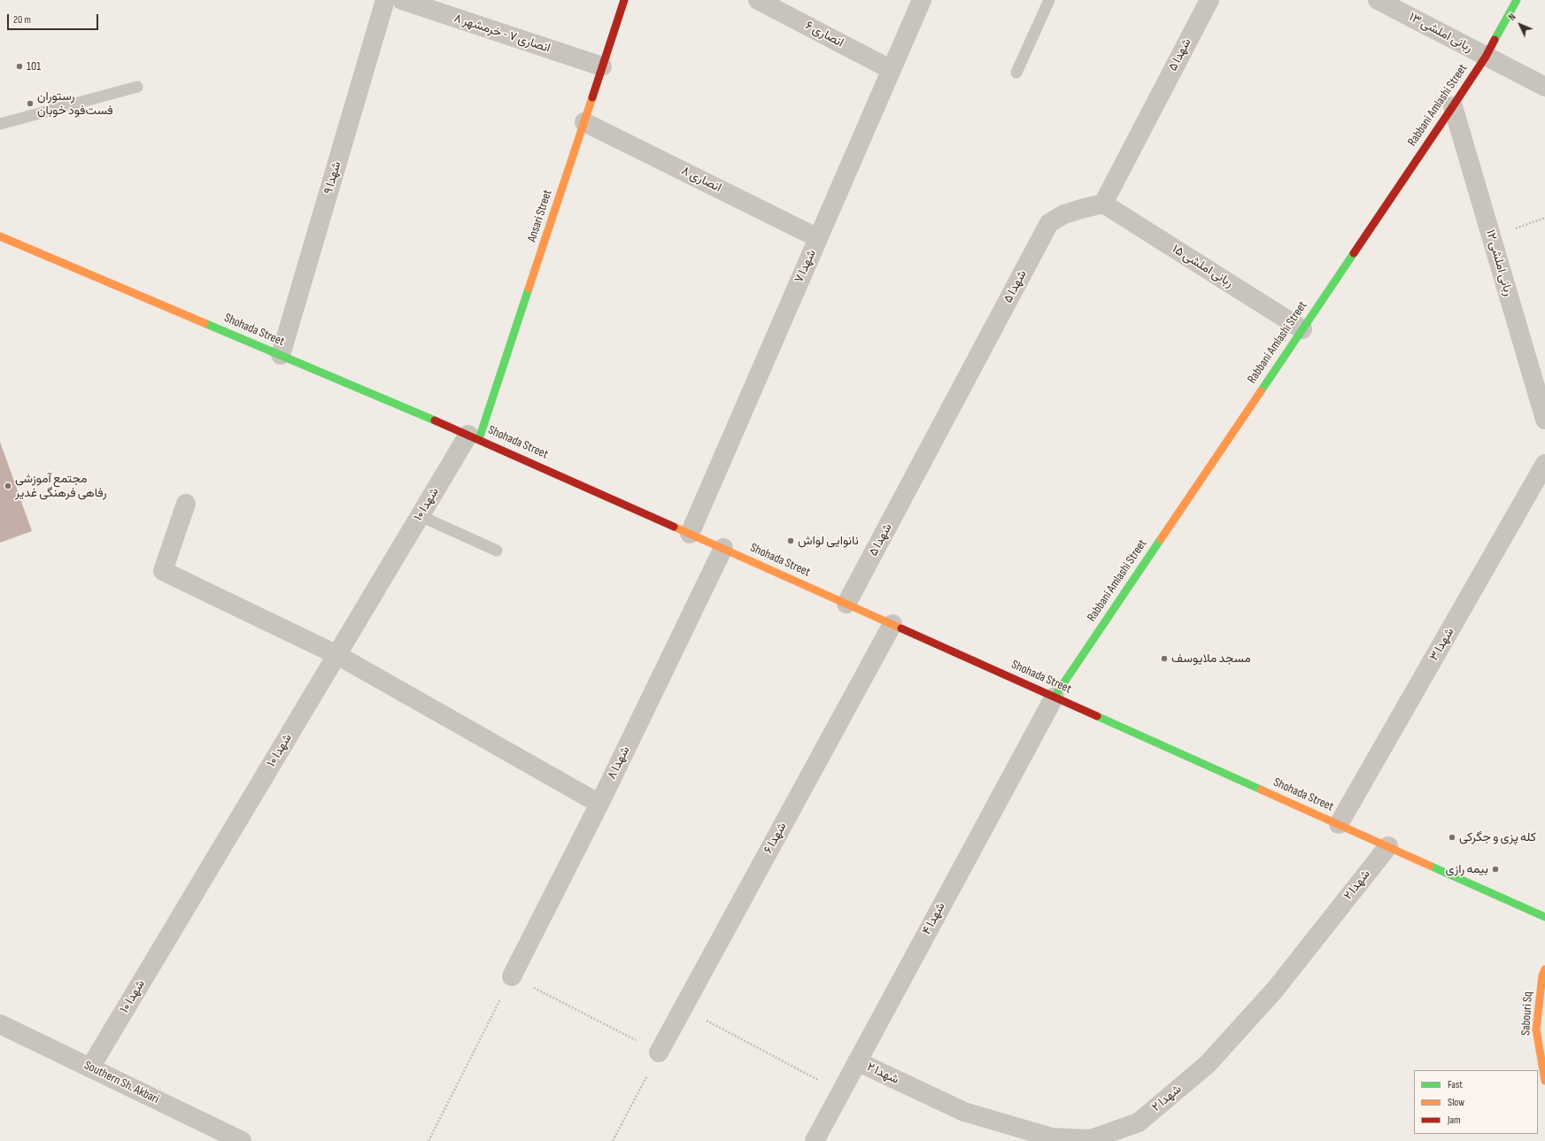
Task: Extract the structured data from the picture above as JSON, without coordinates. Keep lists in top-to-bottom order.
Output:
{
  "streets": {
    "main road": [
      "Rabbani Amlashi Street",
      "Ansari Street",
      "Shohada Street",
      "Sabouri Sq"
    ],
    "street": [
      "ربانی املشی ۱۳",
      "انصاری ۷ - خرمشهر ۸",
      "انصاری ۶",
      "شهدا ۵",
      "شهدا ۹",
      "انصاری ۸",
      "ربانی املشی ۱۲",
      "شهدا ۷",
      "ربانی املشی ۱۵",
      "شهدا ۱۰",
      "شهدا ۳",
      "شهدا ۸",
      "شهدا ۶",
      "شهدا ۲",
      "شهدا ۴",
      "Southern Sh. Akbari"
    ]
  },
  "crossings": [
    ["ربانی املشی ۱۳", "Rabbani Amlashi Street"],
    ["انصاری ۷ - خرمشهر ۸", "Ansari Street"],
    ["انصاری ۶", "شهدا ۷"],
    ["شهدا ۵", "ربانی املشی ۱۵"],
    ["شهدا ۵", "Shohada Street"],
    ["Rabbani Amlashi Street", "ربانی املشی ۱۲"],
    ["Rabbani Amlashi Street", "ربانی املشی ۱۵"],
    ["Rabbani Amlashi Street", "Shohada Street"],
    ["Rabbani Amlashi Street", "شهدا ۴"],
    ["شهدا ۹", "Shohada Street"],
    ["انصاری ۸", "Ansari Street"],
    ["انصاری ۸", "شهدا ۷"],
    ["Ansari Street", "Shohada Street"],
    ["Ansari Street", "شهدا ۱۰"],
    ["شهدا ۷", "Shohada Street"],
    ["Shohada Street", "شهدا ۱۰"],
    ["Shohada Street", "شهدا ۳"],
    ["Shohada Street", "شهدا ۸"],
    ["Shohada Street", "شهدا ۶"],
    ["Shohada Street", "شهدا ۲"],
    ["Shohada Street", "شهدا ۴"],
    ["شهدا ۱۰", "Southern Sh. Akbari"],
    ["شهدا ۲", "شهدا ۴"]
  ],
  "places": [
    "101",
    "رستوران فست‌فود خوبان",
    "مجتمع آموزشی رفاهی فرهنگی غدیر",
    "نانوایی لواش",
    "مسجد ملایوسف",
    "کله پزی و جگرکی",
    "بیمه رازی"
  ],
  "legend": ["Fast", "Slow", "Jam"],
  "scale_bar": "20 m",
  "north": "top left"
}
